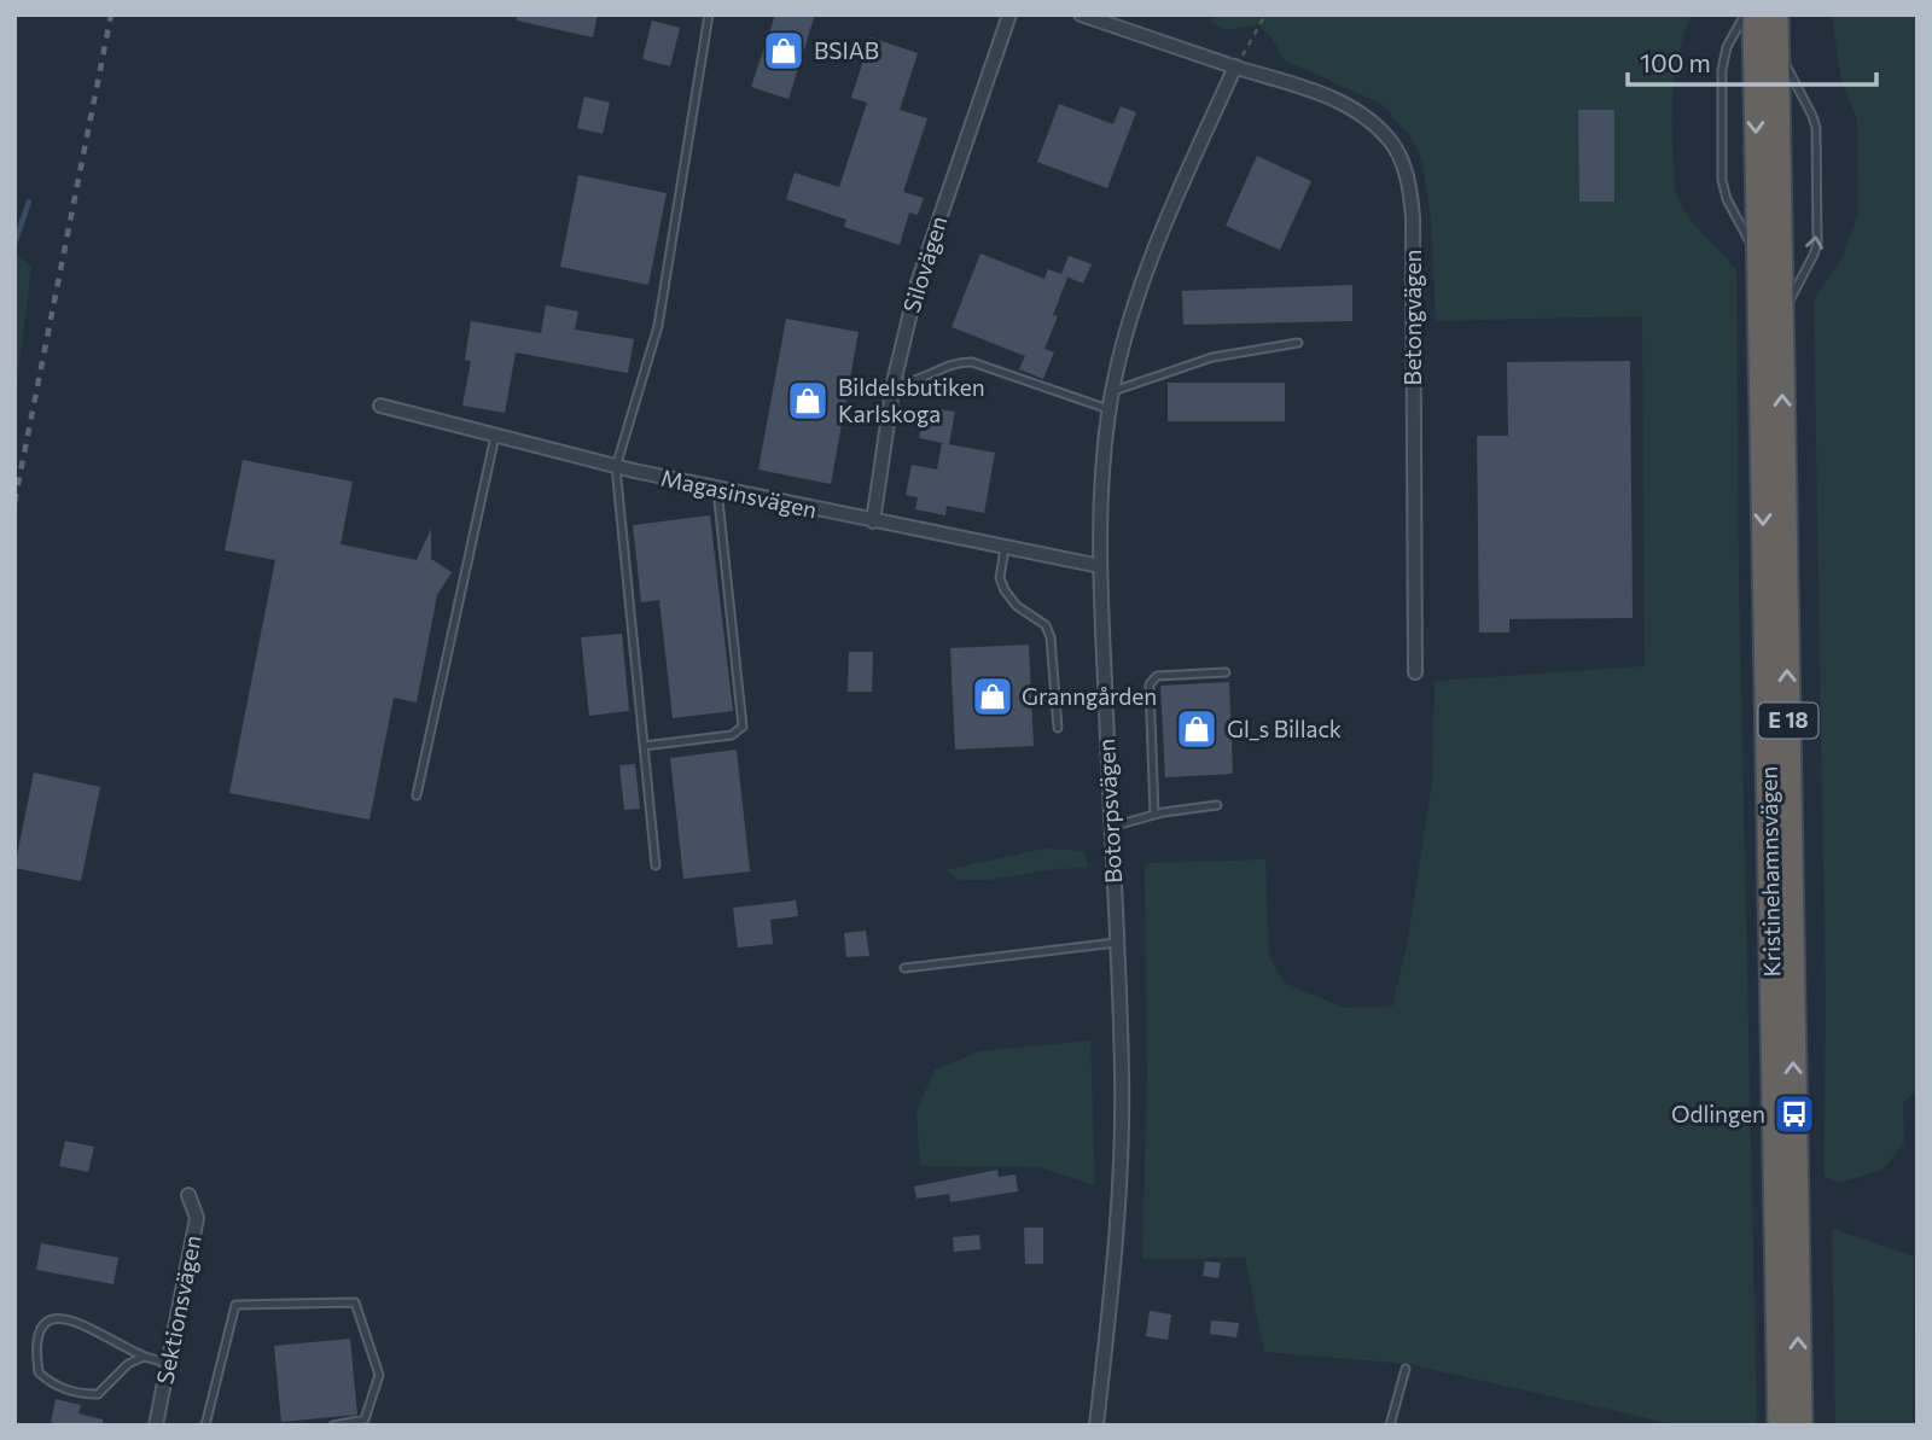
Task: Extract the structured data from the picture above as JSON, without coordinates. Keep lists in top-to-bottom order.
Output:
{
  "streets": {
    "highway": ["E 18", "Kristinehamnsvägen"],
    "street": [
      "Silovägen",
      "Betongvägen",
      "Magasinsvägen",
      "Botorpsvägen",
      "Sektionsvägen"
    ]
  },
  "crossings": [
    ["Silovägen", "Magasinsvägen"],
    ["Betongvägen", "Botorpsvägen"],
    ["Magasinsvägen", "Botorpsvägen"],
    ["E 18", "Kristinehamnsvägen"]
  ],
  "places": {
    "shop": [
      "BSIAB",
      "Bildelsbutiken Karlskoga",
      "Granngården",
      "Gl_s Billack"
    ],
    "bus stop": ["Odlingen"]
  },
  "scale_bar": "100 m"
}
